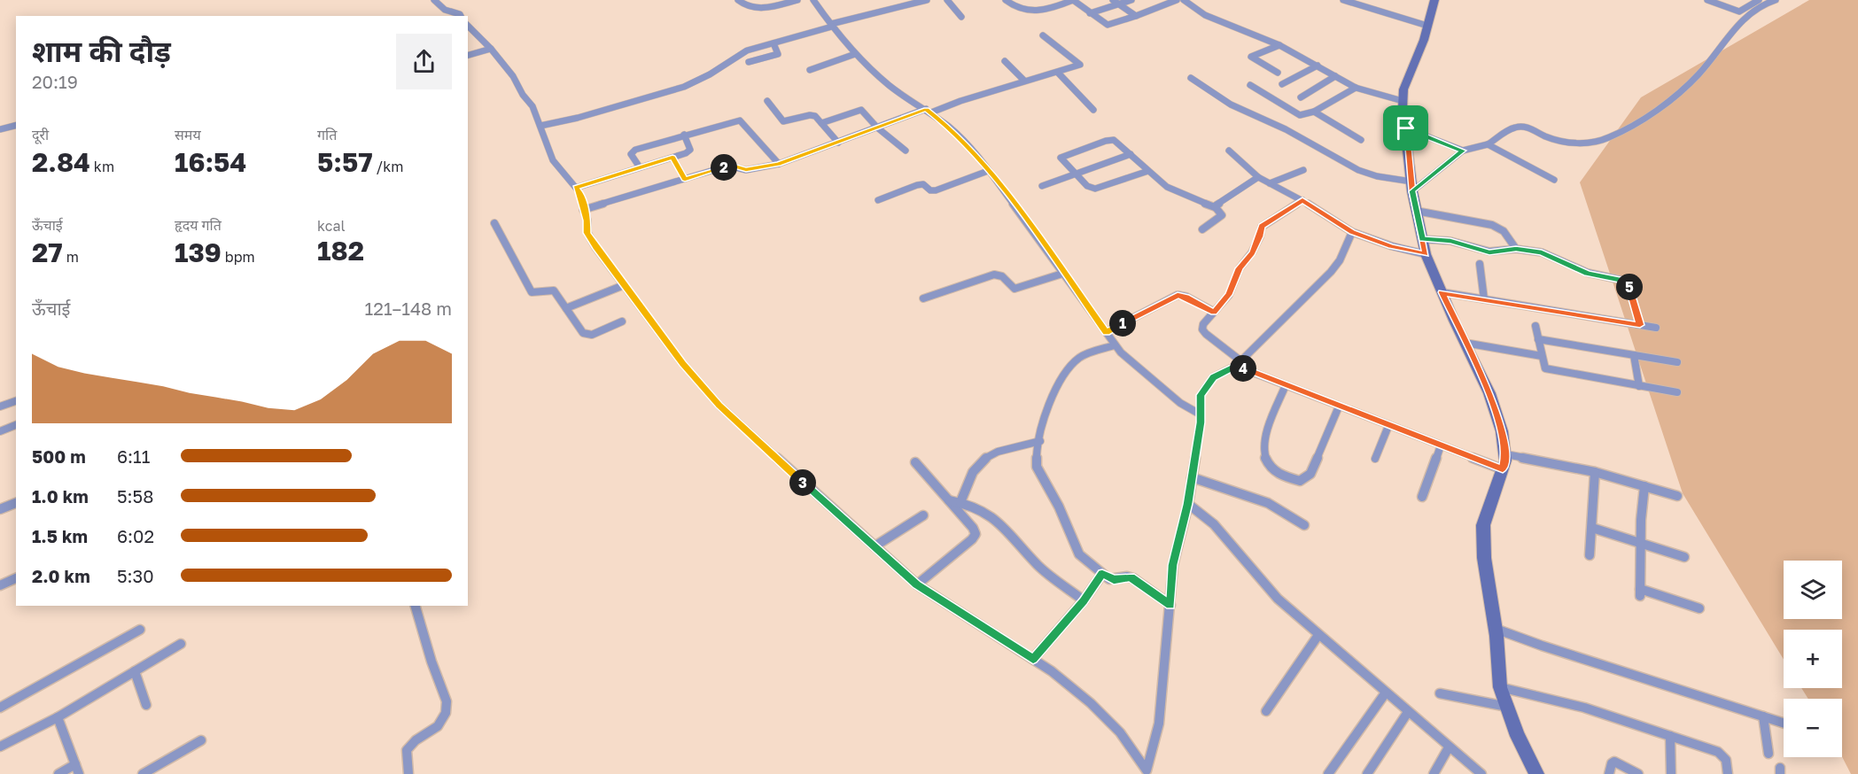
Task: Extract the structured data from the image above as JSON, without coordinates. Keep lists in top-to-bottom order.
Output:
{
  "page": {
    "heading": ["शाम की दौड़", "20:19"],
    "stats": [
      ["दूरी", "2.84 km"],
      ["समय", "16:54"],
      ["गति", "5:57 /km"],
      ["ऊँचाई", "27 m"],
      ["हृदय गति", "139 bpm"],
      ["kcal", "182"]
    ],
    "pins": [
      "2",
      "5",
      "1",
      "4",
      "3"
    ],
    "chart": ["ऊँचाई", "121–148 m"],
    "list": [
      {
        "name": "500 m",
        "note": "6:11"
      },
      {
        "name": "1.0 km",
        "note": "5:58"
      },
      {
        "name": "1.5 km",
        "note": "6:02"
      },
      {
        "name": "2.0 km",
        "note": "5:30"
      }
    ],
    "map_buttons": ["+", "−"]
  }
}
